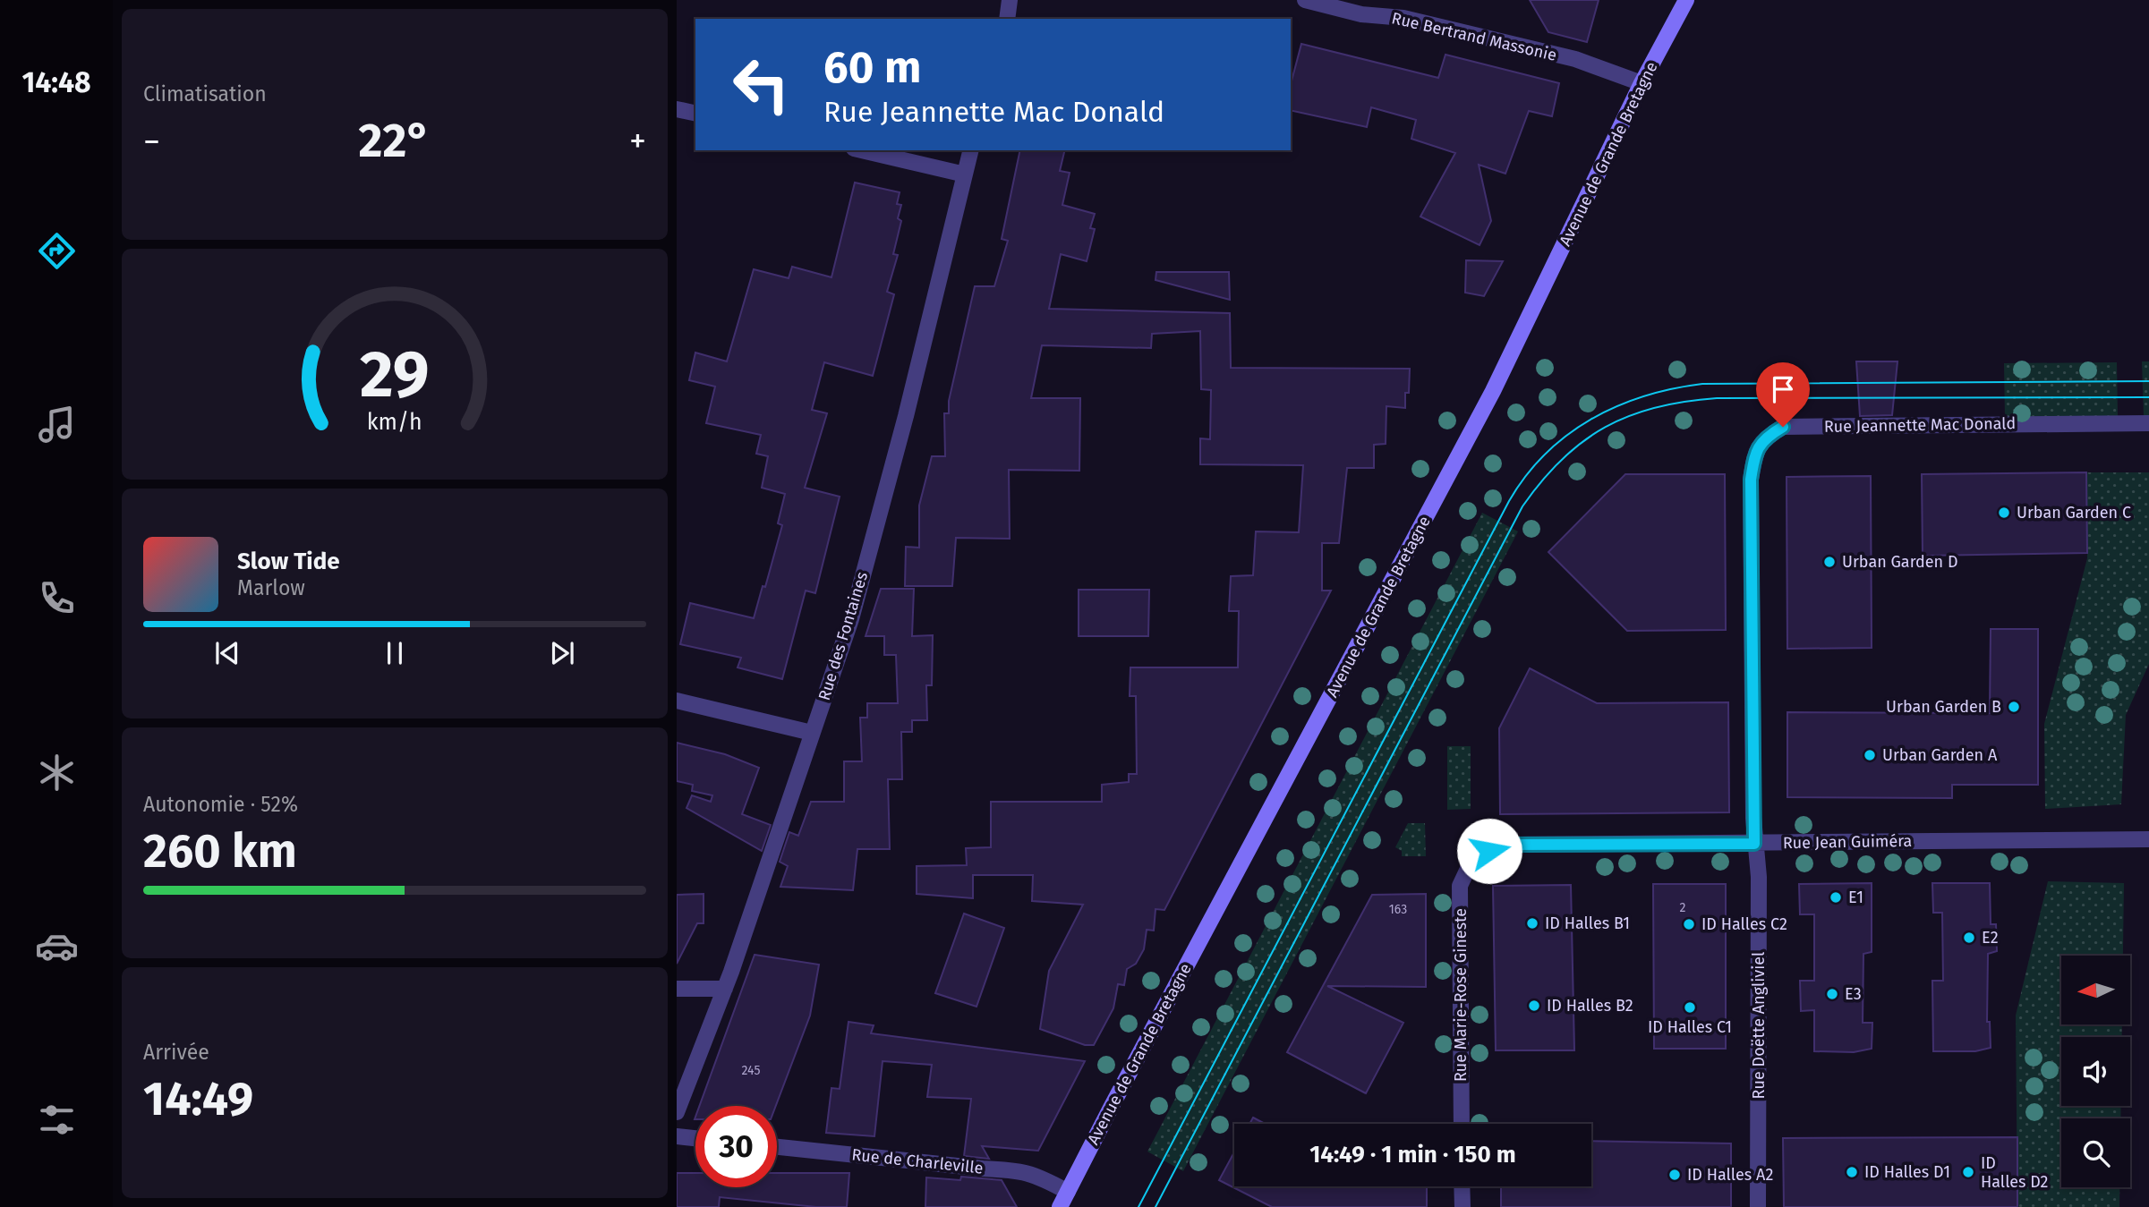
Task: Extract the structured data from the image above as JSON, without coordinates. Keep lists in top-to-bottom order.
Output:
{
  "streets": {
    "main road": ["Avenue de Grande Bretagne"],
    "street": [
      "Rue Bertrand Massonie",
      "Rue Jeannette Mac Donald",
      "Rue des Fontaines",
      "Rue Jean Guiméra",
      "Rue Marie-Rose Gineste",
      "Rue Doëtte Angliviel",
      "Rue de Charleville"
    ]
  },
  "crossings": [
    ["Rue Bertrand Massonie", "Avenue de Grande Bretagne"],
    ["Avenue de Grande Bretagne", "Rue de Charleville"],
    ["Rue Jeannette Mac Donald", "Rue Jean Guiméra"],
    ["Rue Jeannette Mac Donald", "Rue Doëtte Angliviel"],
    ["Rue Jean Guiméra", "Rue Marie-Rose Gineste"],
    ["Rue Jean Guiméra", "Rue Doëtte Angliviel"]
  ],
  "places": [
    "Urban Garden C",
    "Urban Garden D",
    "Urban Garden B",
    "Urban Garden A",
    "E1",
    "ID Halles B1",
    "ID Halles C2",
    "E2",
    "E3",
    "ID Halles B2",
    "ID Halles C1",
    "ID Halles D1",
    "ID Halles D2",
    "ID Halles A2"
  ],
  "house_numbers": ["2", "163", "245"],
  "north": "left",
  "page": {
    "tabs": "14:48",
    "tile": [
      "Climatisation",
      ["Autonomie · 52%", "260 km"],
      ["Arrivée", "14:49"]
    ],
    "turn": ["60 m", "Rue Jeannette Mac Donald"],
    "heat": ["−", "22°", "+"],
    "song": ["Slow Tide", "Marlow"],
    "limit": "30",
    "trip": "14:49 · 1 min · 150 m",
    "gauge": ["29", "km/h"]
  }
}
